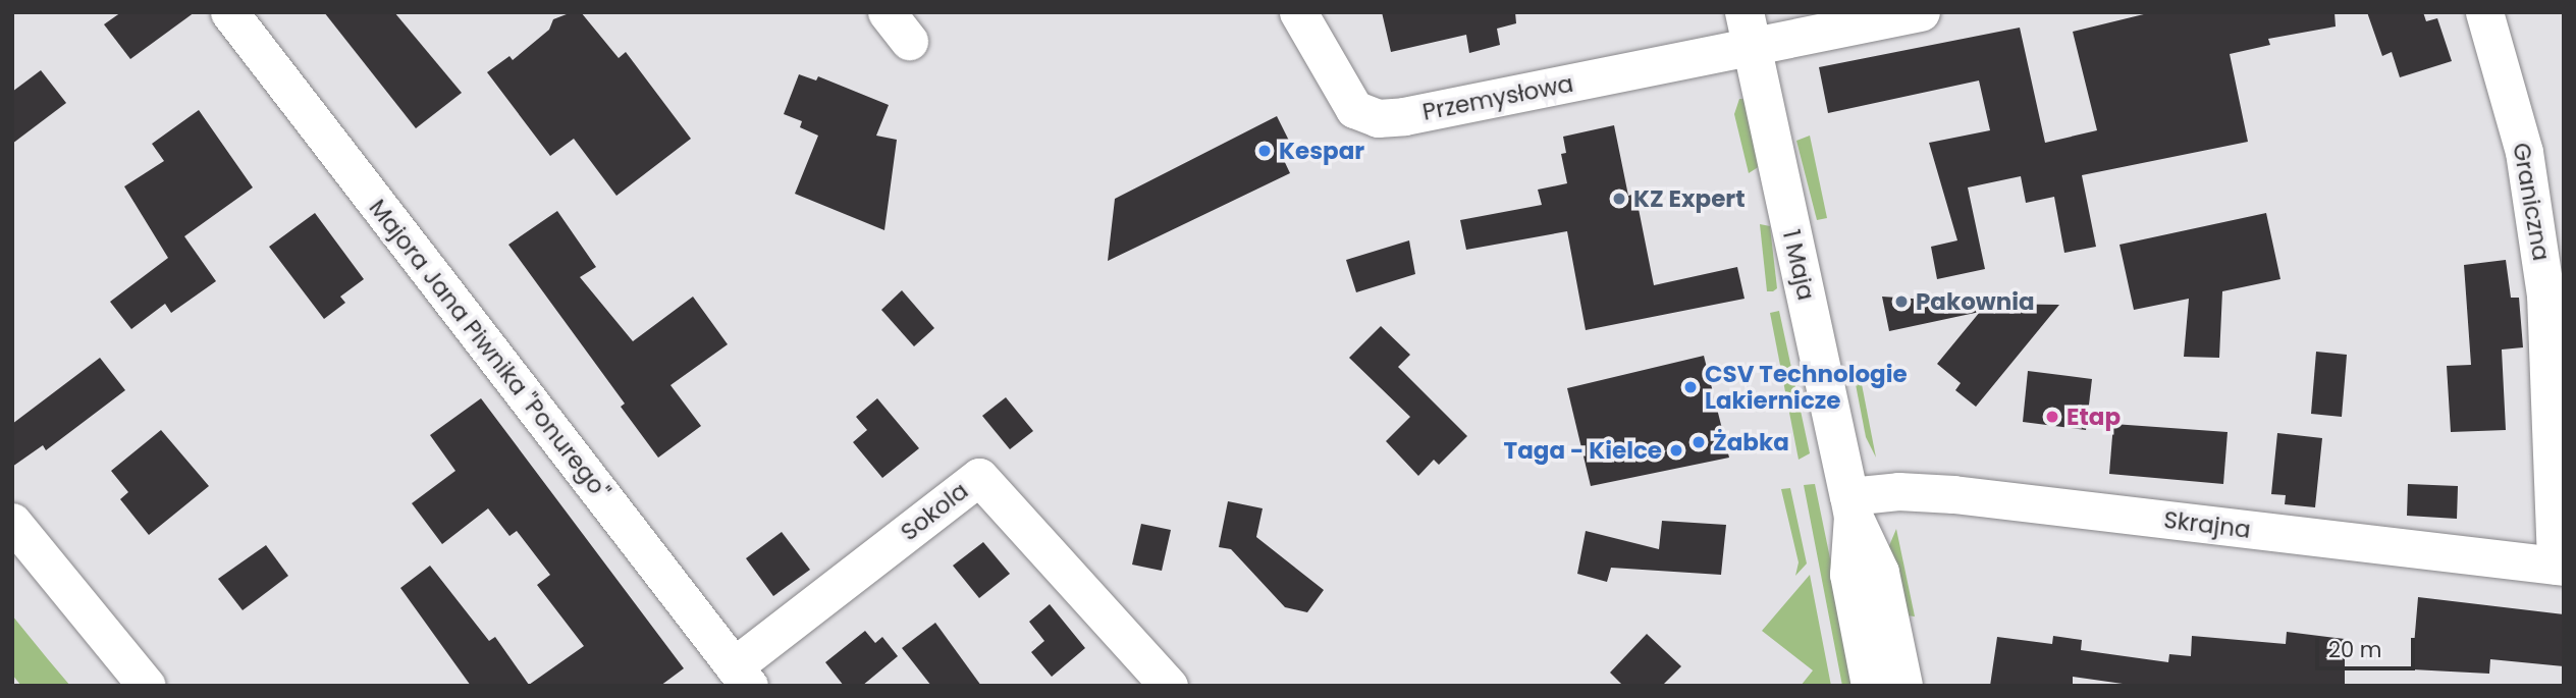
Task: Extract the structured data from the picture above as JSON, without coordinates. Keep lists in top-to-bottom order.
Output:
{
  "streets": {
    "street": [
      "Przemysłowa",
      "Graniczna",
      "1 Maja",
      "Majora Jana Piwnika \"Ponurego\"",
      "Sokola",
      "Skrajna"
    ]
  },
  "crossings": [
    ["Przemysłowa", "1 Maja"],
    ["Graniczna", "Skrajna"],
    ["1 Maja", "Skrajna"],
    ["Majora Jana Piwnika \"Ponurego\"", "Sokola"]
  ],
  "places": [
    "Kespar",
    "KZ Expert",
    "Pakownia",
    "CSV Technologie Lakiernicze",
    "Etap",
    "Żabka",
    "Taga - Kielce"
  ],
  "scale_bar": "20 m"
}
